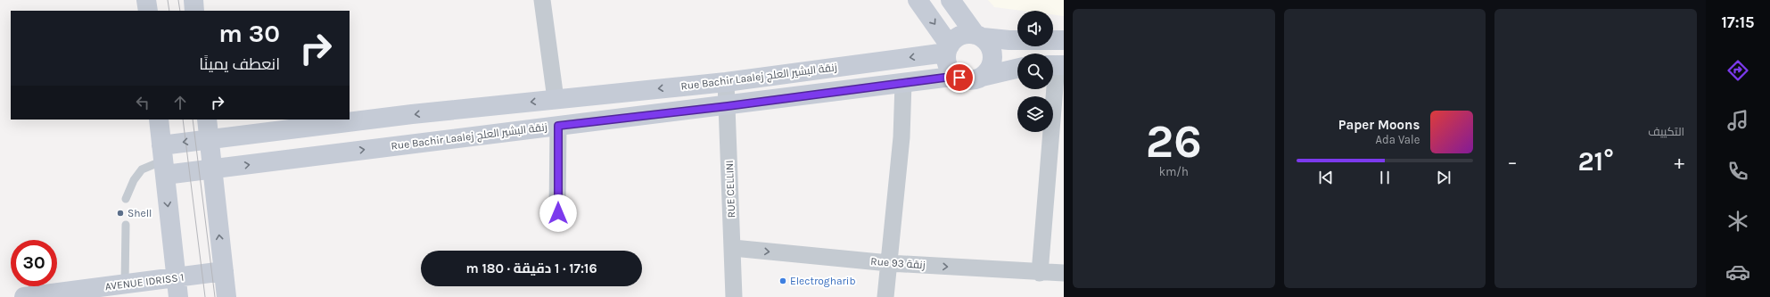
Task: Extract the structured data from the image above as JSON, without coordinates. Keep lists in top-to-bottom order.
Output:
{
  "streets": {
    "street": [
      "Rue Bachir Laalej زنقة البشير العلج",
      "RUE CELLINI",
      "Rue 93 زنقة",
      "AVENUE IDRISS 1"
    ]
  },
  "crossings": [
    ["Rue Bachir Laalej زنقة البشير العلج", "RUE CELLINI"],
    ["RUE CELLINI", "Rue 93 زنقة"]
  ],
  "one_way": ["Rue 93 زنقة"],
  "places": ["Shell", "Electrogharib"],
  "page": {
    "tabs": "17:15",
    "tile": [
      "التكييف",
      ["26", "km/h"]
    ],
    "turn": ["30 m", "انعطف يمينًا"],
    "song": ["Paper Moons", "Ada Vale"],
    "heat": ["−", "21°", "+"],
    "limit": "30",
    "trip": "17:16 · 1 دقيقة · 180 m"
  }
}
